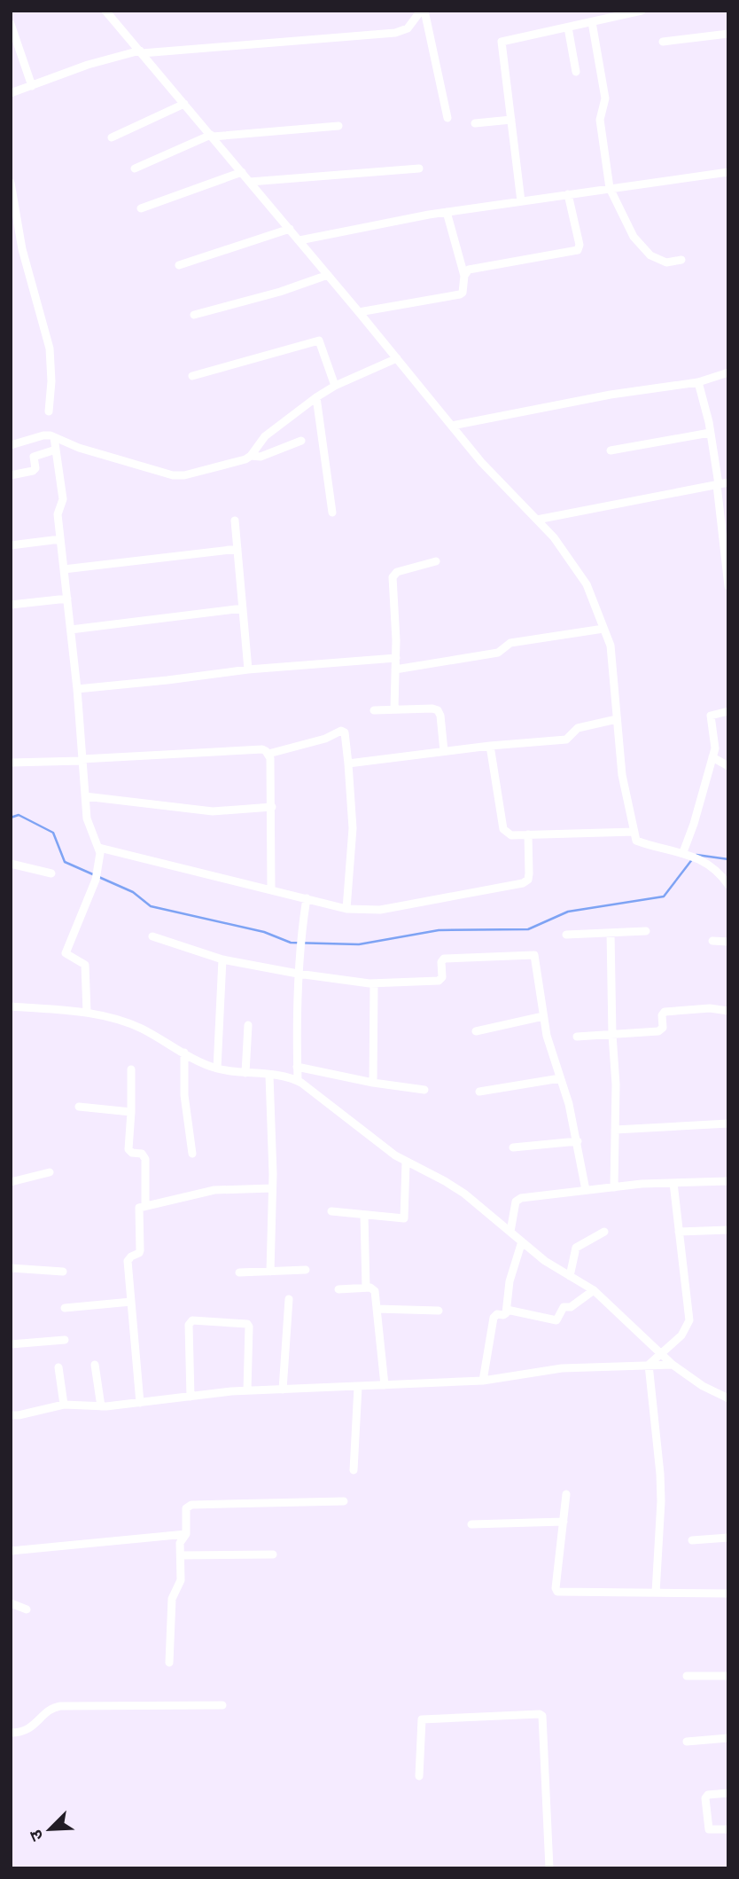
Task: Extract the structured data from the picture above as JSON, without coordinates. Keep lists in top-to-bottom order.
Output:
{
  "north": "bottom left"
}
